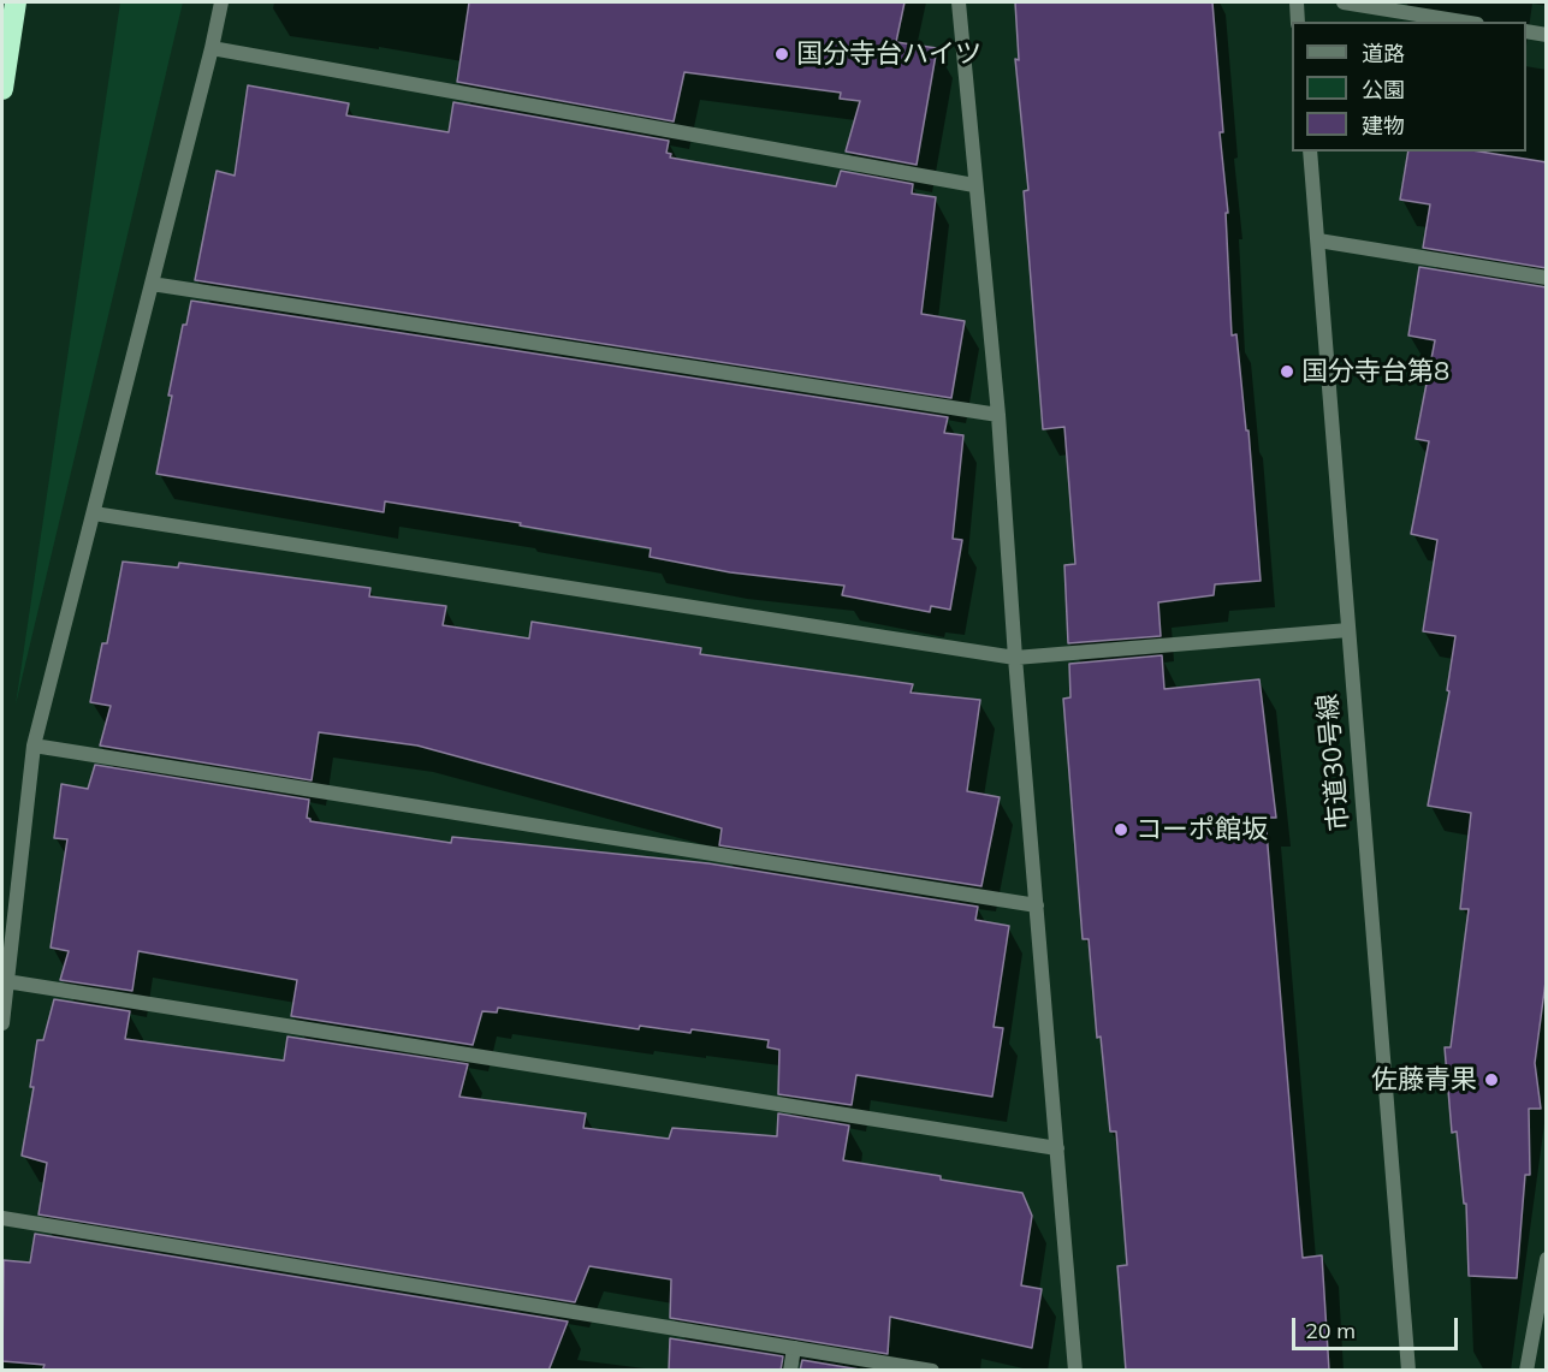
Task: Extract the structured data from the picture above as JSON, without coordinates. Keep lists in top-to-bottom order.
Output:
{
  "streets": {
    "street": ["市道30号線"]
  },
  "places": [
    "国分寺台ハイツ",
    "国分寺台第8",
    "コーポ館坂",
    "佐藤青果"
  ],
  "legend": ["道路", "公園", "建物"],
  "scale_bar": "20 m"
}
